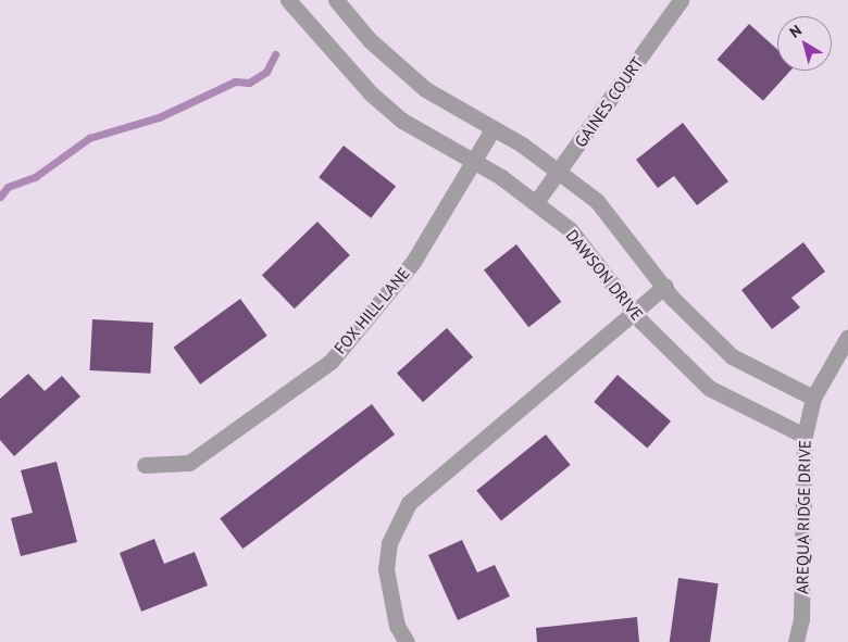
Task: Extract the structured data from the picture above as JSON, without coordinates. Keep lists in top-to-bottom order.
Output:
{
  "streets": {
    "street": [
      "GAINES COURT",
      "DAWSON DRIVE",
      "FOX HILL LANE",
      "AREQUA RIDGE DRIVE"
    ]
  },
  "crossings": [
    ["GAINES COURT", "DAWSON DRIVE"],
    ["DAWSON DRIVE", "FOX HILL LANE"],
    ["DAWSON DRIVE", "AREQUA RIDGE DRIVE"]
  ],
  "north": "top left"
}
